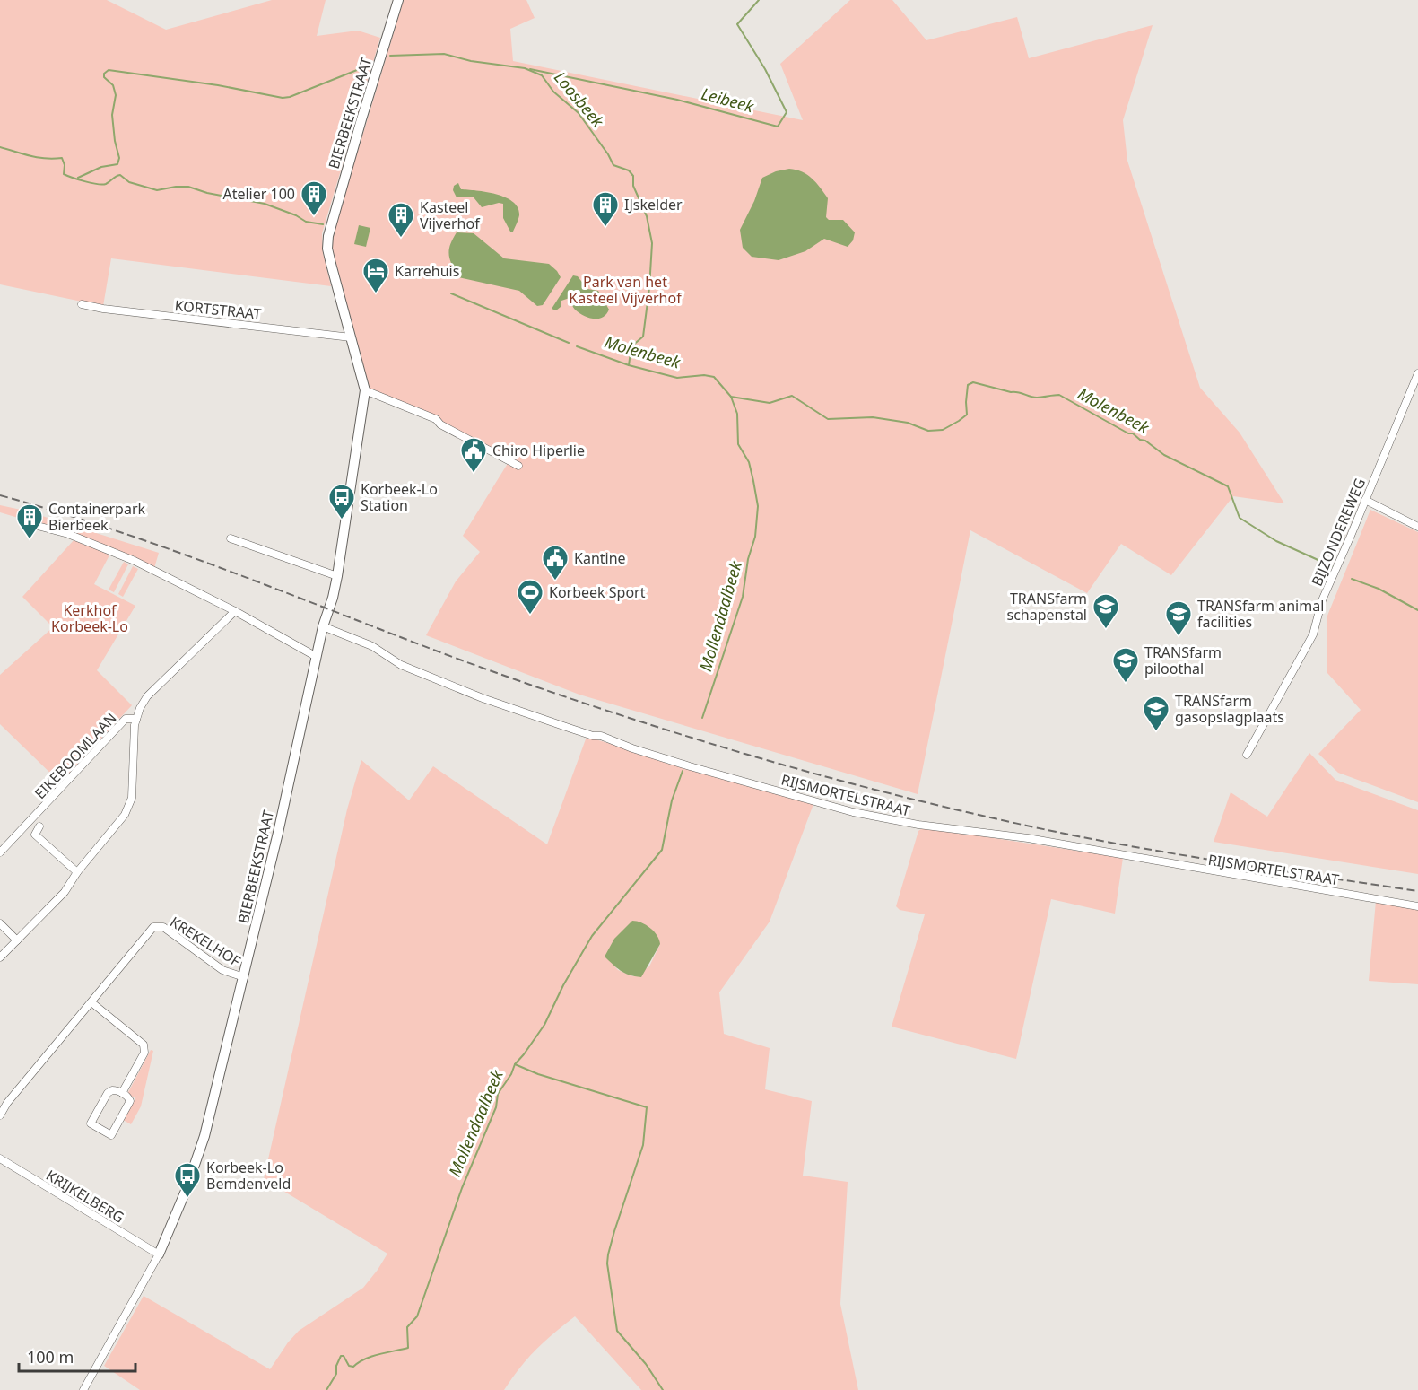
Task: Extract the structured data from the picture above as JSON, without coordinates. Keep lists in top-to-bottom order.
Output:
{
  "streets": {
    "street": [
      "BIERBEEKSTRAAT",
      "KORTSTRAAT",
      "BIJZONDEREWEG",
      "EIKEBOOMLAAN",
      "RIJSMORTELSTRAAT",
      "KREKELHOF",
      "KRIJKELBERG"
    ]
  },
  "crossings": [
    ["BIERBEEKSTRAAT", "KORTSTRAAT"],
    ["BIERBEEKSTRAAT", "RIJSMORTELSTRAAT"],
    ["BIERBEEKSTRAAT", "KREKELHOF"],
    ["BIERBEEKSTRAAT", "KRIJKELBERG"]
  ],
  "water": [
    "Loosbeek",
    "Leibeek",
    "Molenbeek",
    "Mollendaalbeek"
  ],
  "parks": ["Park van het Kasteel Vijverhof", "Kerkhof Korbeek-Lo"],
  "places": {
    "building": [
      "Atelier 100",
      "IJskelder",
      "Kasteel Vijverhof",
      "Containerpark Bierbeek"
    ],
    "hotel": ["Karrehuis"],
    "public building": ["Chiro Hiperlie", "Kantine"],
    "bus stop": ["Korbeek-Lo Station", "Korbeek-Lo Bemdenveld"],
    "sports": ["Korbeek Sport"],
    "school or university": [
      "TRANSfarm schapenstal",
      "TRANSfarm animal facilities",
      "TRANSfarm piloothal",
      "TRANSfarm gasopslagplaats"
    ]
  },
  "scale_bar": "100 m"
}
